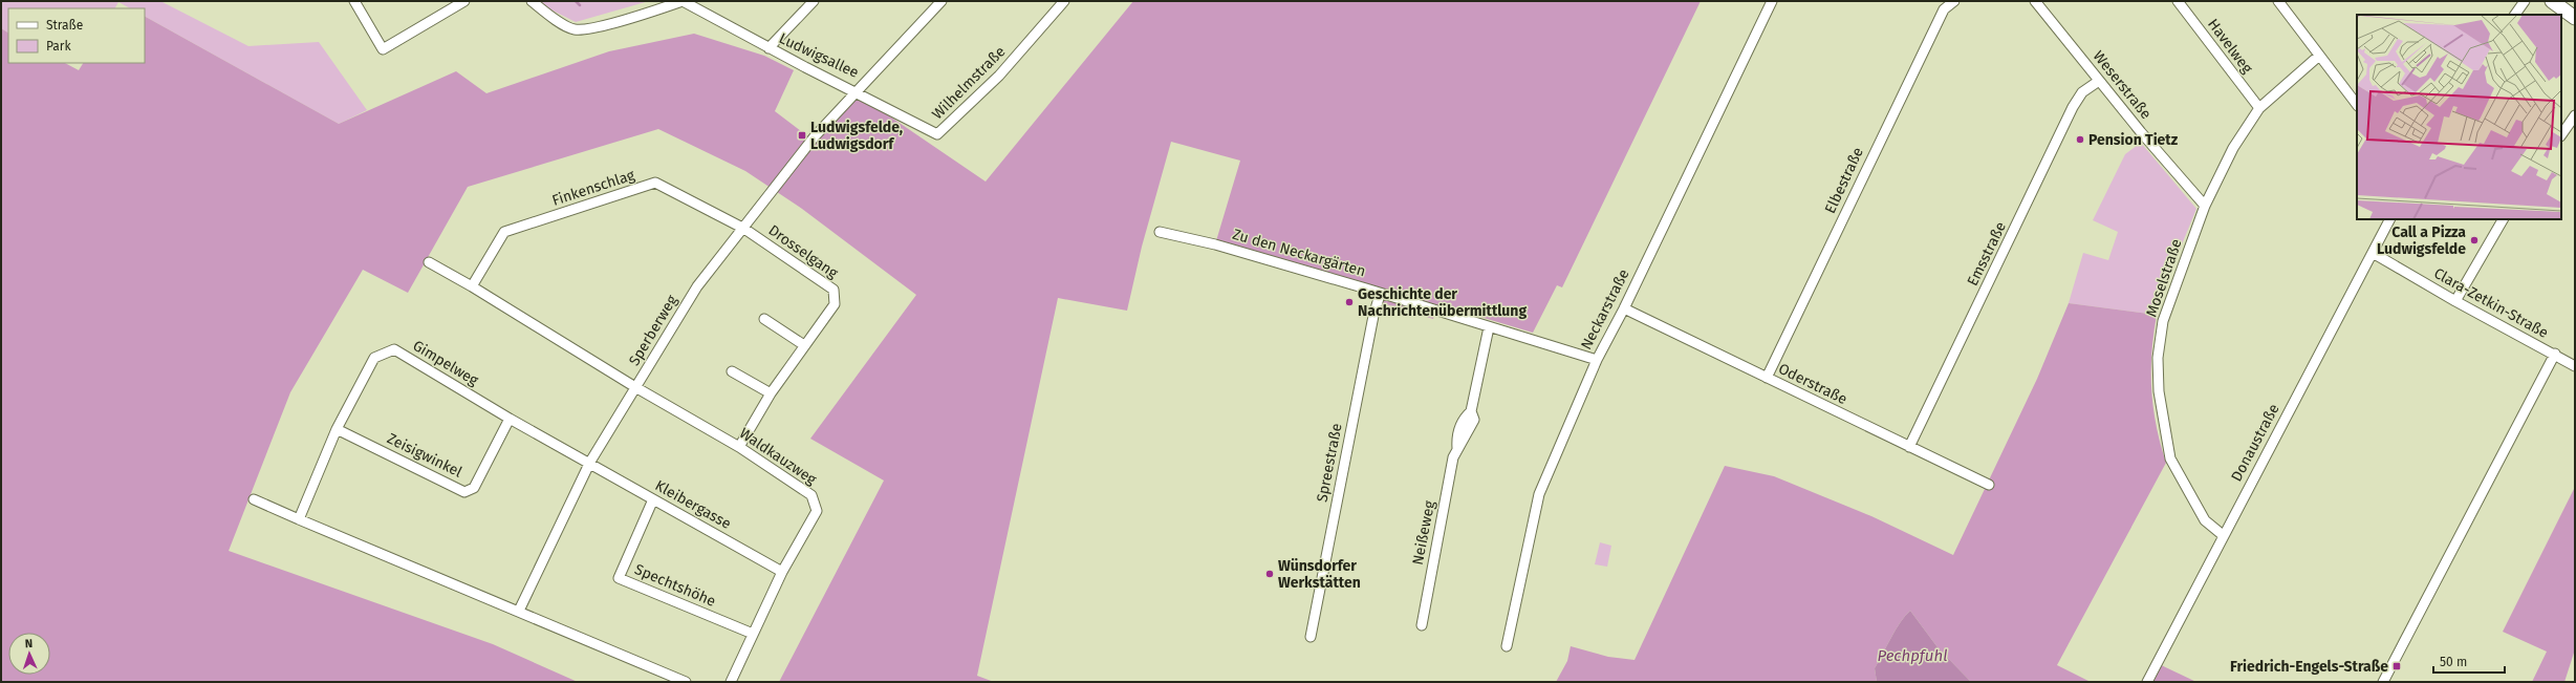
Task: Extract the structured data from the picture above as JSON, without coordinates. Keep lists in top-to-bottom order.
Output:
{
  "streets": {
    "street": [
      "Havelweg",
      "Ludwigsallee",
      "Wilhelmstraße",
      "Weserstraße",
      "Elbestraße",
      "Finkenschlag",
      "Drosselgang",
      "Zu den Neckargärten",
      "Emsstraße",
      "Moselstraße",
      "Clara-Zetkin-Straße",
      "Neckarstraße",
      "Sperberweg",
      "Gimpelweg",
      "Oderstraße",
      "Donaustraße",
      "Zeisigwinkel",
      "Waldkauzweg",
      "Spreestraße",
      "Kleibergasse",
      "Neißeweg",
      "Spechtshöhe"
    ]
  },
  "crossings": [
    ["Havelweg", "Moselstraße"],
    ["Ludwigsallee", "Wilhelmstraße"],
    ["Ludwigsallee", "Sperberweg"],
    ["Wilhelmstraße", "Sperberweg"],
    ["Weserstraße", "Emsstraße"],
    ["Weserstraße", "Moselstraße"],
    ["Elbestraße", "Oderstraße"],
    ["Finkenschlag", "Drosselgang"],
    ["Finkenschlag", "Sperberweg"],
    ["Drosselgang", "Sperberweg"],
    ["Drosselgang", "Waldkauzweg"],
    ["Zu den Neckargärten", "Neckarstraße"],
    ["Zu den Neckargärten", "Spreestraße"],
    ["Zu den Neckargärten", "Neißeweg"],
    ["Emsstraße", "Oderstraße"],
    ["Moselstraße", "Donaustraße"],
    ["Clara-Zetkin-Straße", "Donaustraße"],
    ["Neckarstraße", "Oderstraße"],
    ["Sperberweg", "Gimpelweg"],
    ["Sperberweg", "Waldkauzweg"],
    ["Sperberweg", "Kleibergasse"],
    ["Gimpelweg", "Zeisigwinkel"],
    ["Gimpelweg", "Kleibergasse"],
    ["Waldkauzweg", "Kleibergasse"],
    ["Waldkauzweg", "Spechtshöhe"],
    ["Kleibergasse", "Spechtshöhe"]
  ],
  "water": ["Pechpfuhl"],
  "places": {
    "transit": ["Ludwigsfelde, Ludwigsdorf", "Friedrich-Engels-Straße"],
    "other": [
      "Pension Tietz",
      "Call a Pizza Ludwigsfelde",
      "Geschichte der Nachrichtenübermittlung",
      "Wünsdorfer Werkstätten"
    ]
  },
  "legend": ["Straße", "Park"],
  "scale_bar": "50 m",
  "north": "top"
}
